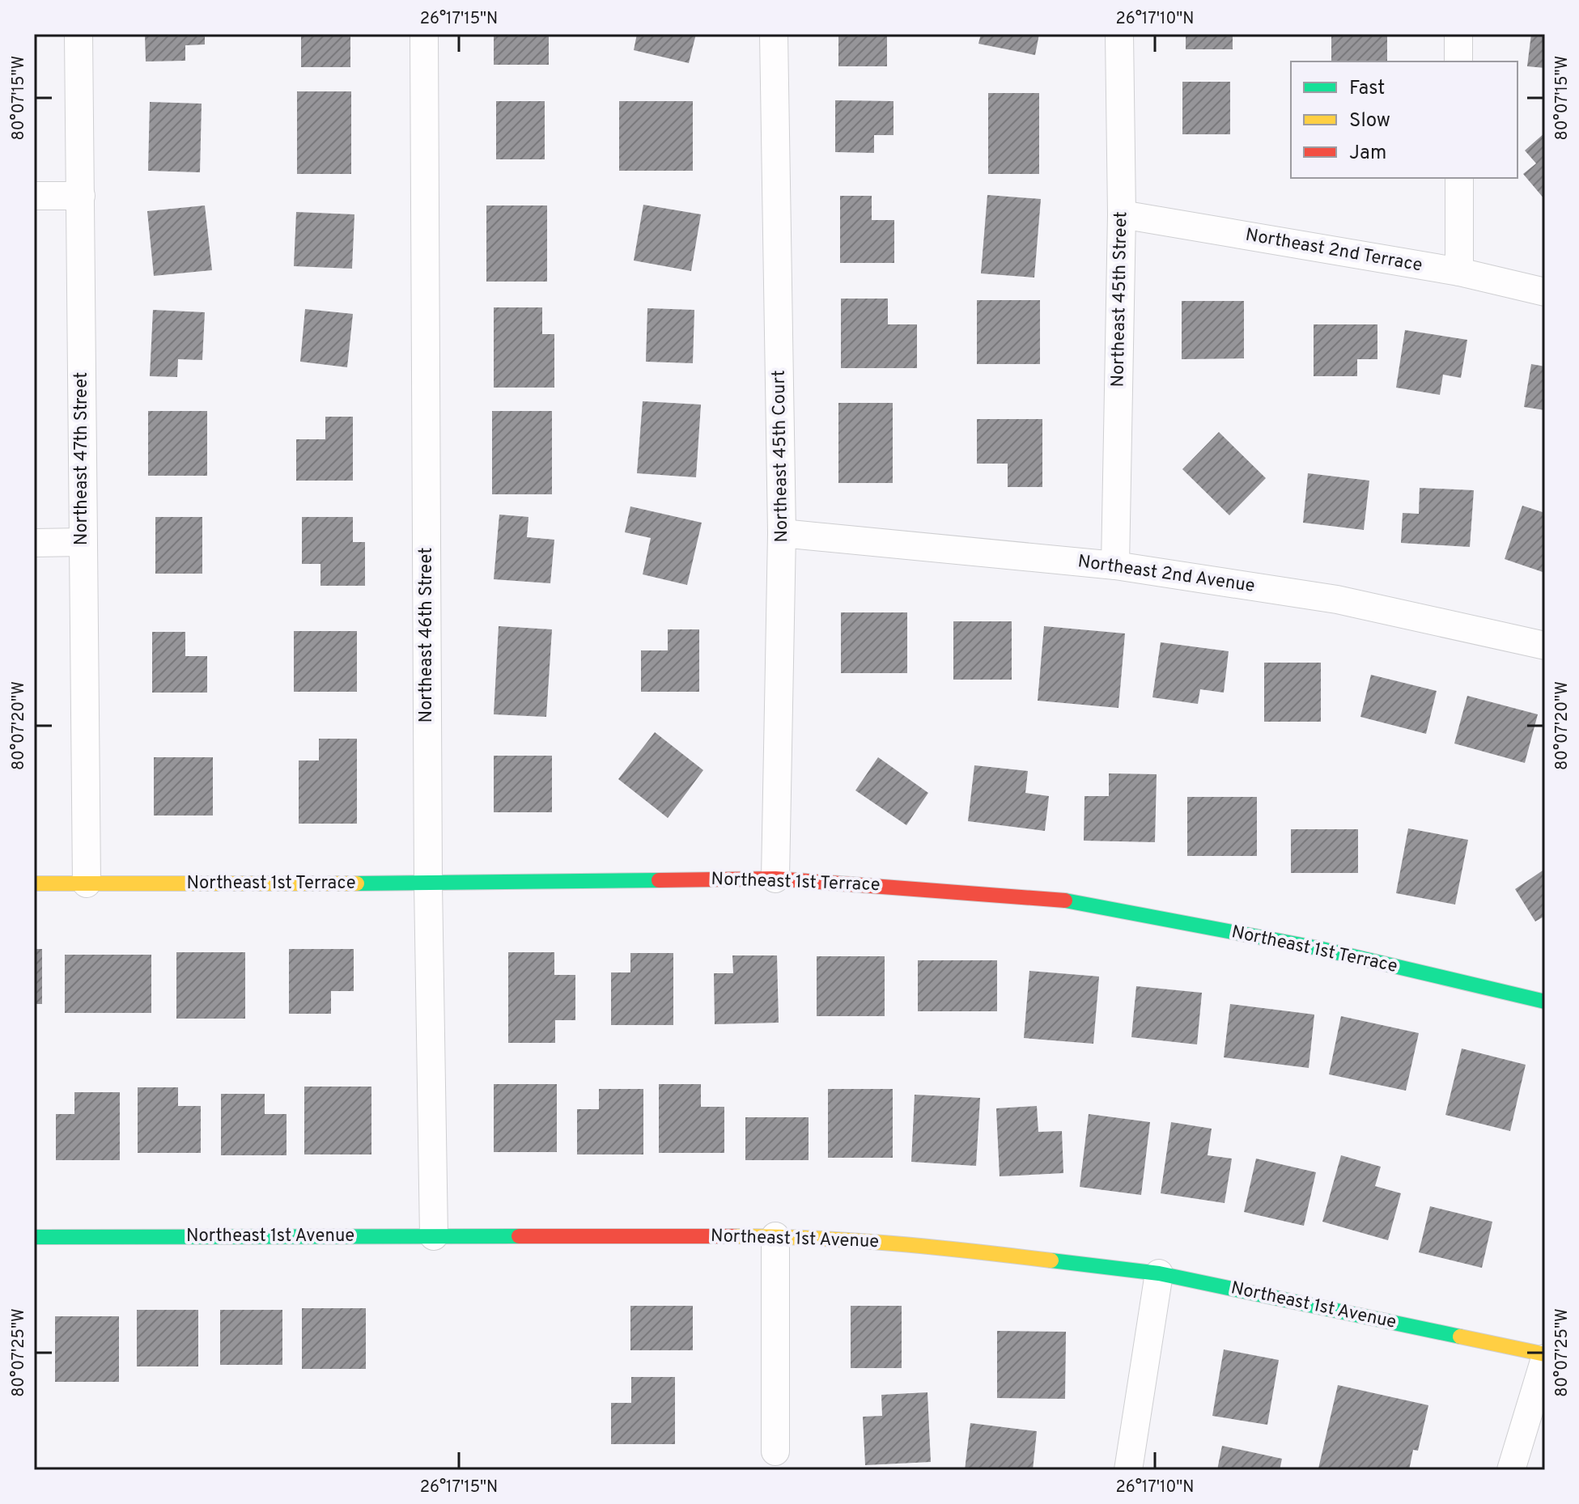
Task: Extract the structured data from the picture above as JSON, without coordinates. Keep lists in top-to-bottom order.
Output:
{
  "streets": {
    "street": [
      "Northeast 2nd Terrace",
      "Northeast 45th Street",
      "Northeast 45th Court",
      "Northeast 47th Street",
      "Northeast 2nd Avenue",
      "Northeast 46th Street",
      "Northeast 1st Terrace",
      "Northeast 1st Avenue"
    ]
  },
  "crossings": [
    ["Northeast 2nd Terrace", "Northeast 45th Street"],
    ["Northeast 45th Street", "Northeast 2nd Avenue"],
    ["Northeast 45th Court", "Northeast 2nd Avenue"],
    ["Northeast 45th Court", "Northeast 1st Terrace"],
    ["Northeast 47th Street", "Northeast 1st Terrace"],
    ["Northeast 46th Street", "Northeast 1st Terrace"],
    ["Northeast 46th Street", "Northeast 1st Avenue"]
  ],
  "legend": ["Fast", "Slow", "Jam"],
  "coordinates": [
    "26°17'15\"N",
    "26°17'10\"N",
    "80°07'15\"W",
    "80°07'20\"W",
    "80°07'25\"W"
  ]
}
